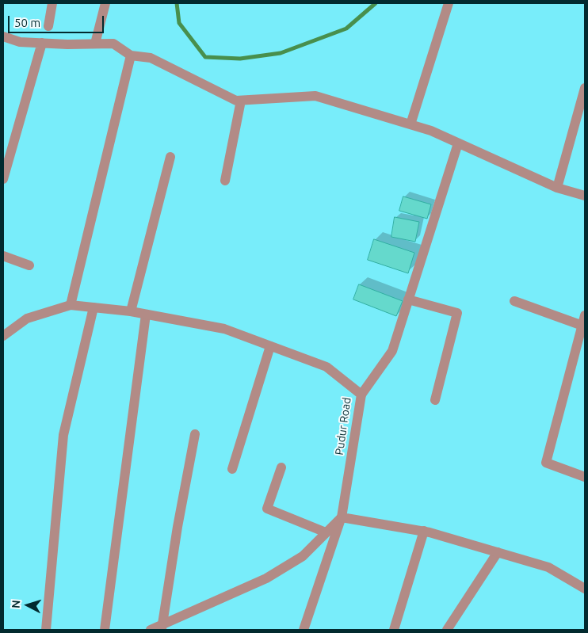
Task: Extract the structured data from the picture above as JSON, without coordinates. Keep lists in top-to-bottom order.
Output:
{
  "streets": {
    "street": ["Pudur Road"]
  },
  "scale_bar": "50 m",
  "north": "left"
}
